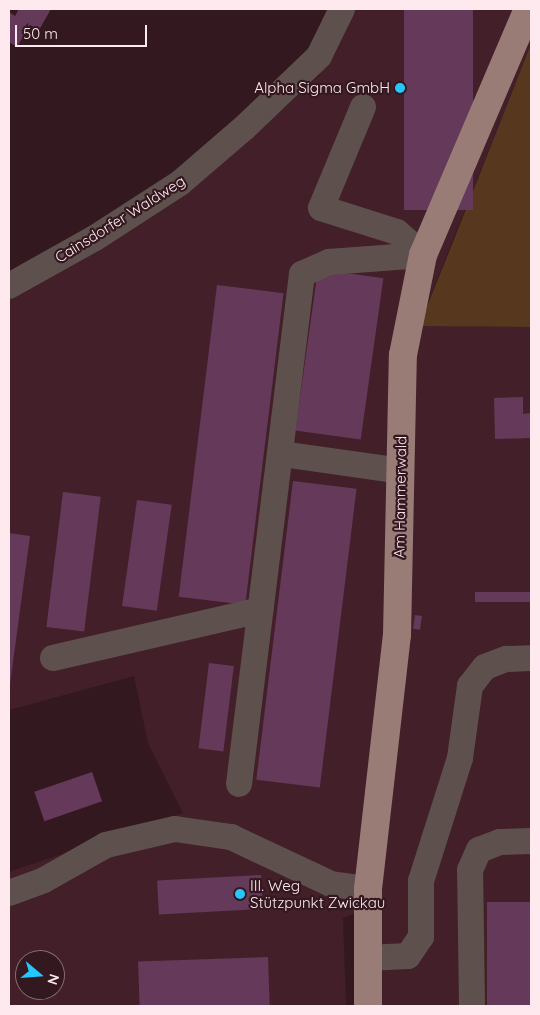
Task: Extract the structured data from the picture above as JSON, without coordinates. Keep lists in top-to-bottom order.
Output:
{
  "streets": {
    "main road": ["Am Hammerwald"],
    "street": ["Cainsdorfer Waldweg"]
  },
  "places": ["Alpha Sigma GmbH", "III. Weg Stützpunkt Zwickau"],
  "scale_bar": "50 m",
  "north": "right"
}
